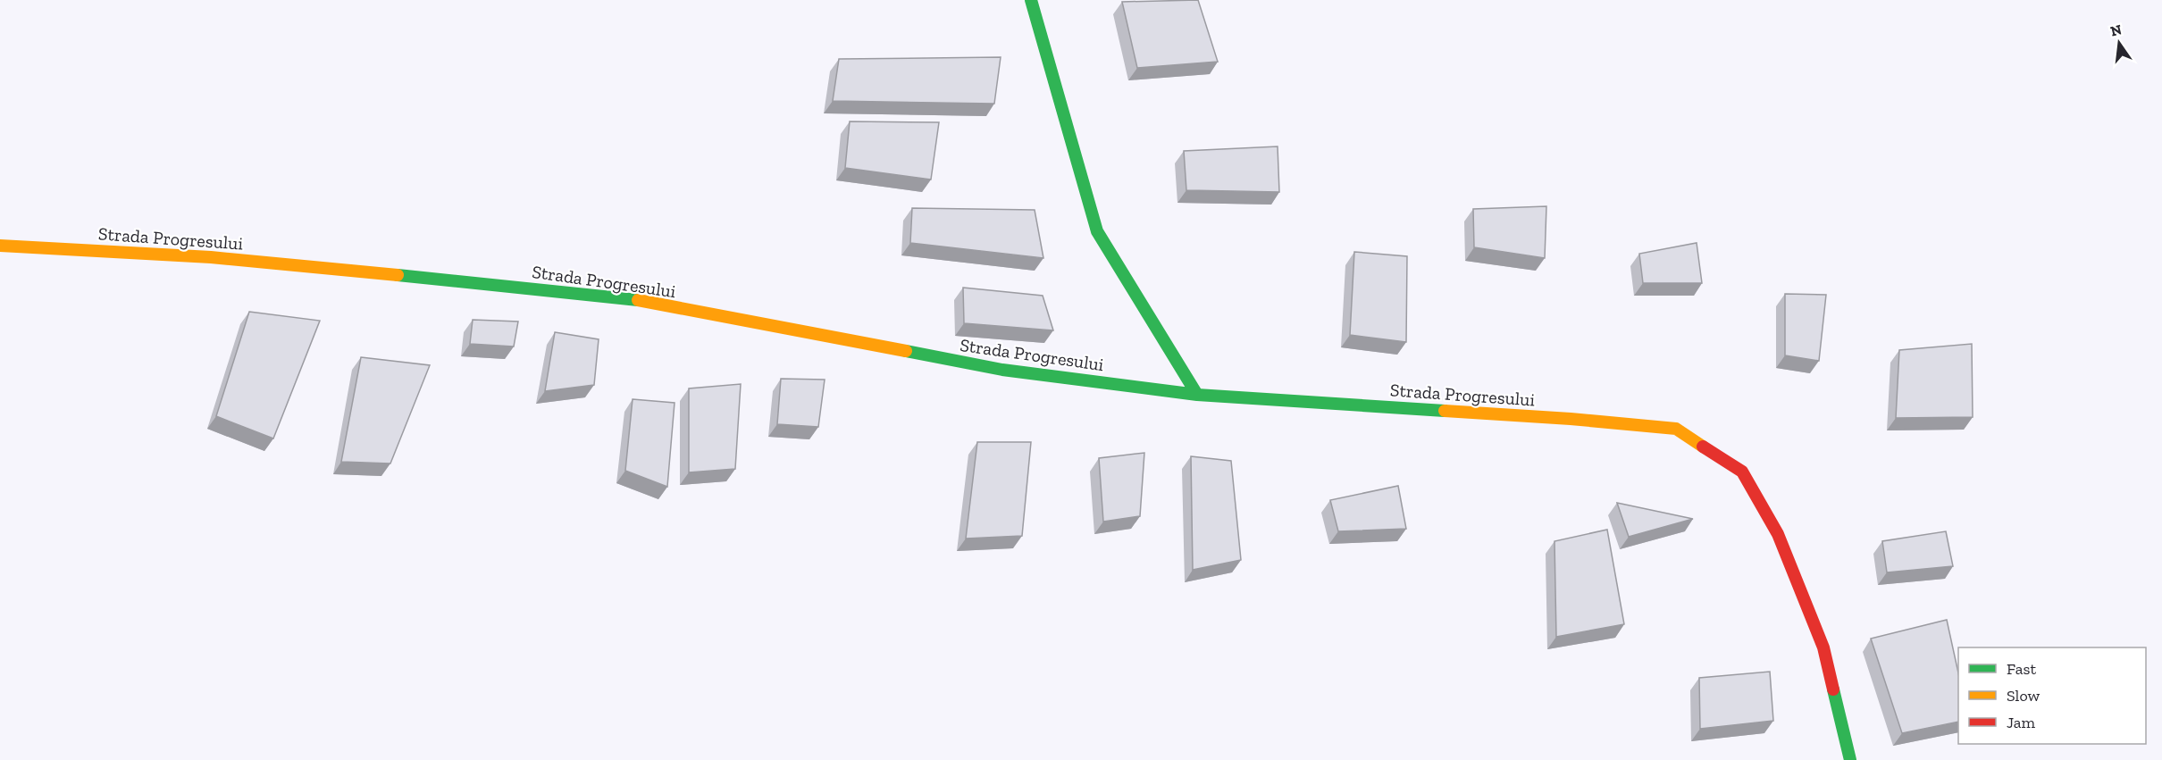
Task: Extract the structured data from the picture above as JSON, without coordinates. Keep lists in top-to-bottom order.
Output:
{
  "streets": {
    "street": ["Strada Progresului"]
  },
  "legend": ["Fast", "Slow", "Jam"],
  "north": "top"
}
